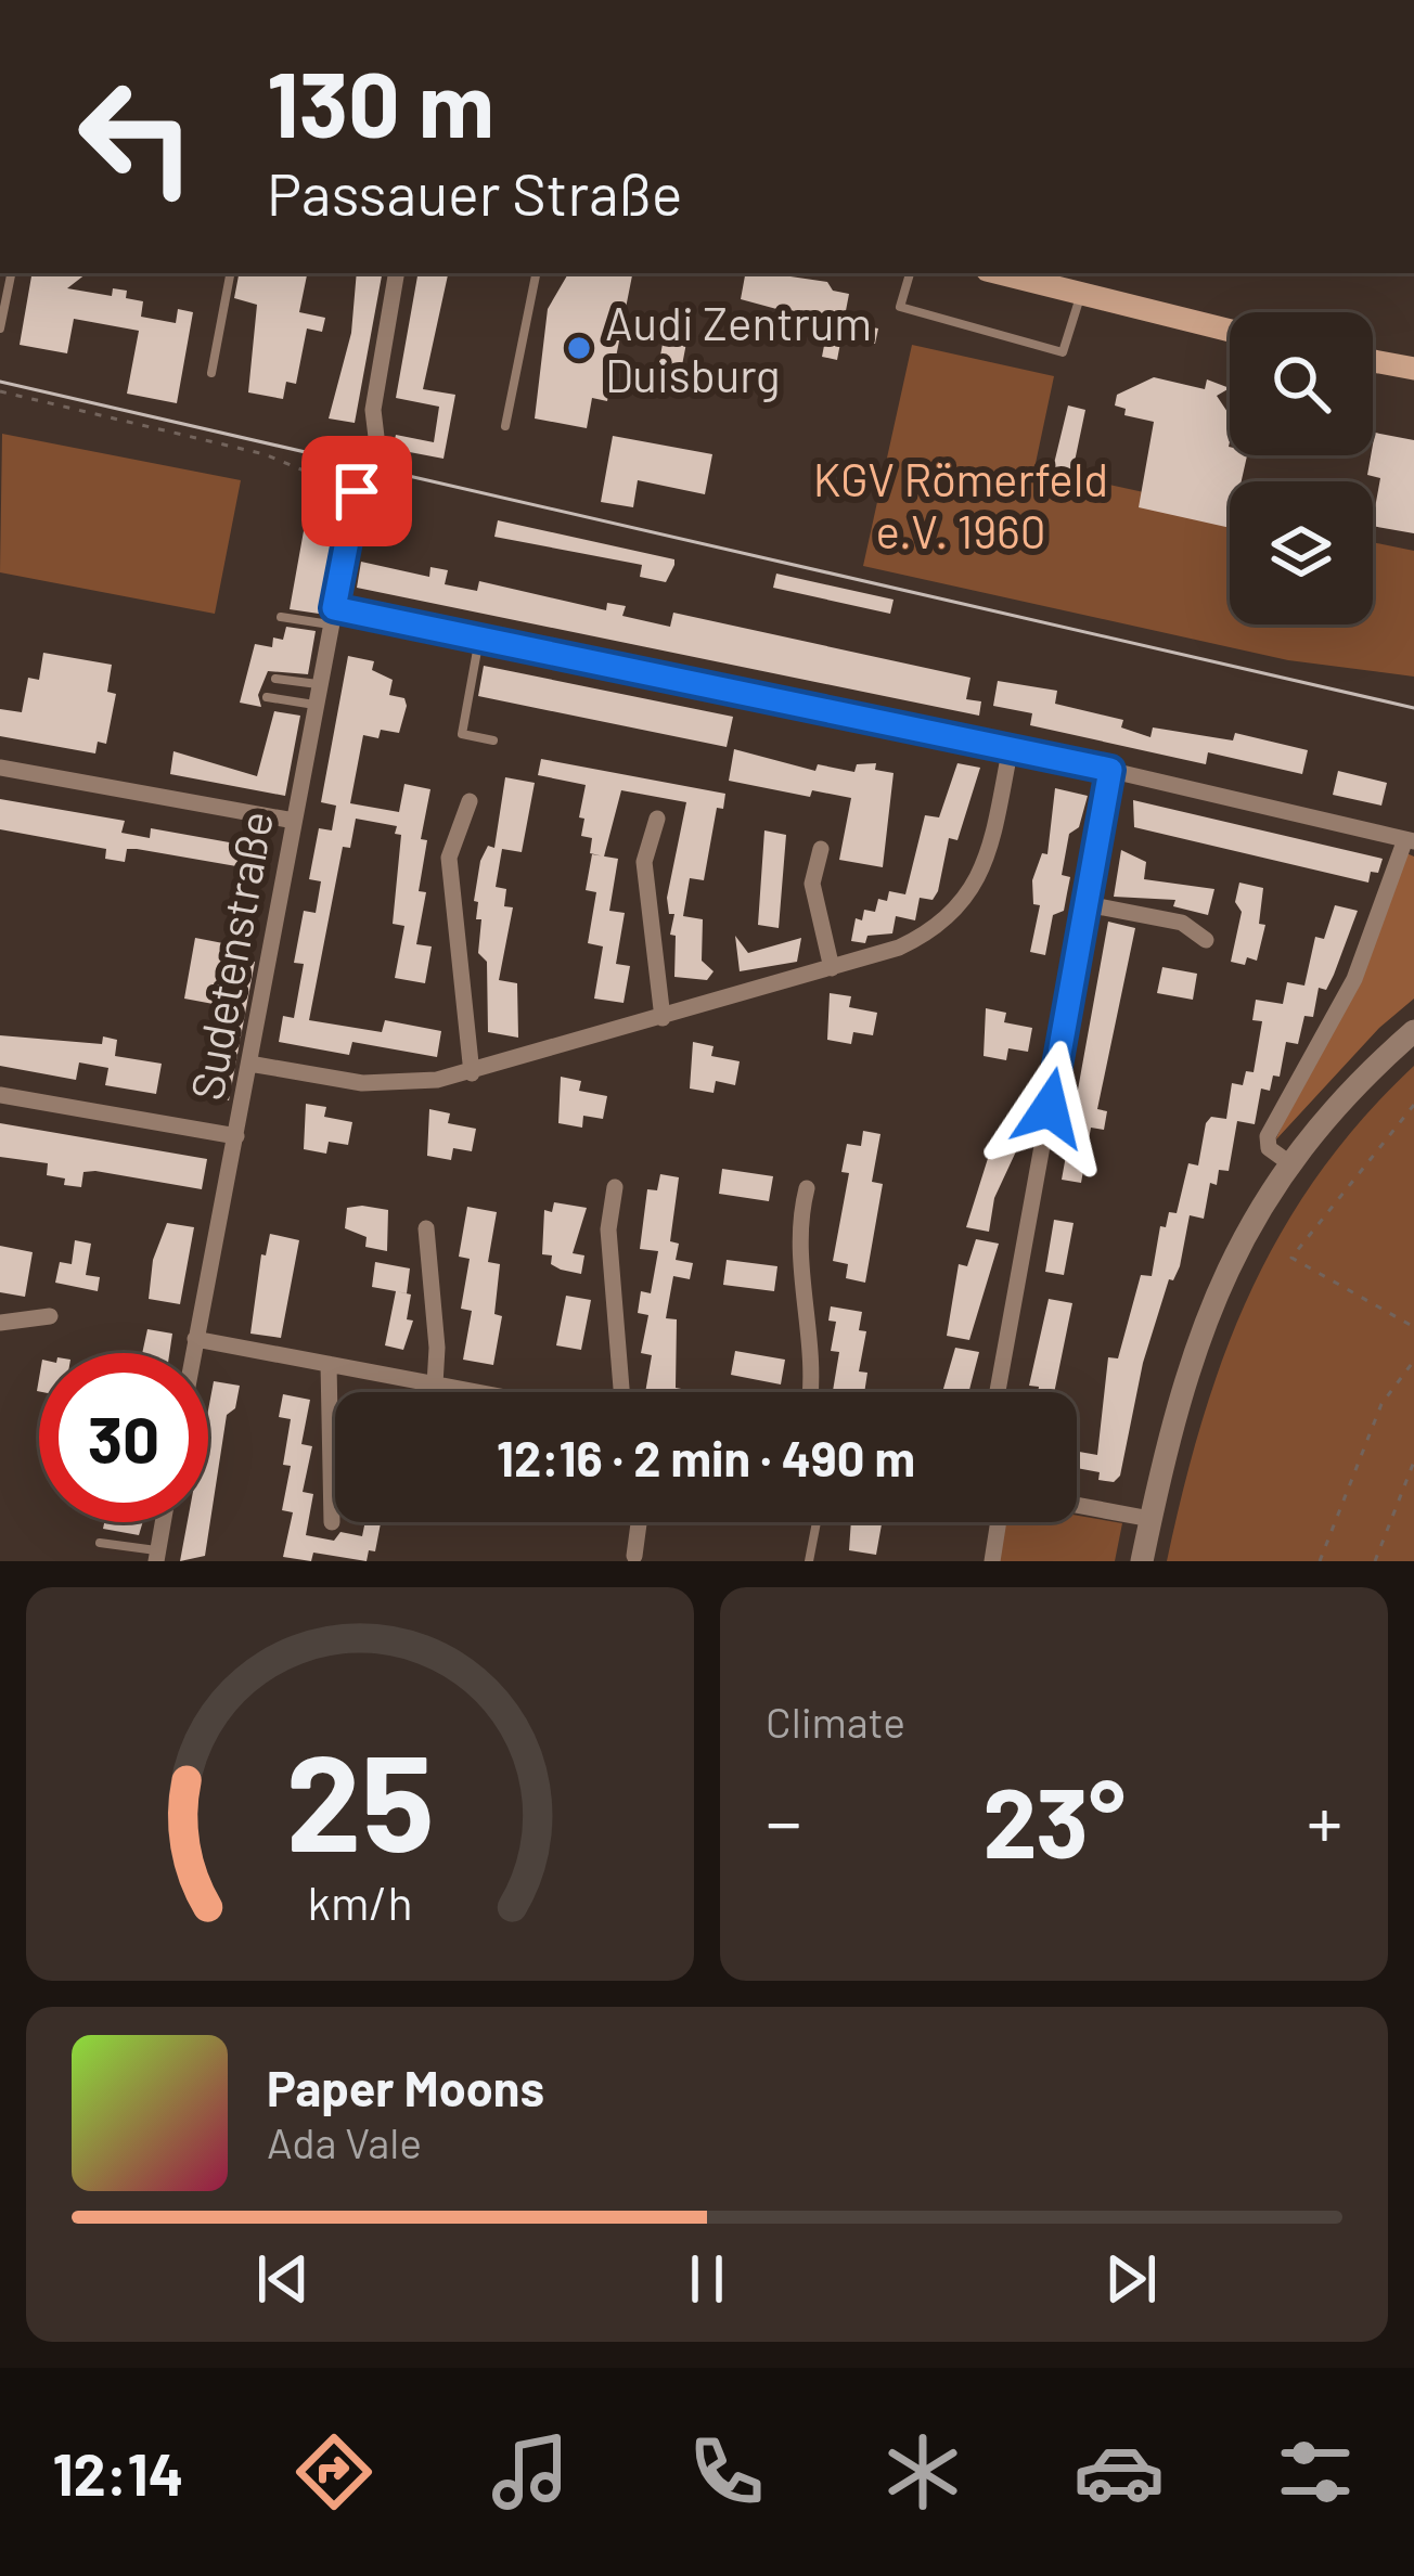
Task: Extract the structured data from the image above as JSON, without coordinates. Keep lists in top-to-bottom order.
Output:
{
  "streets": {
    "street": ["Sudetenstraße"]
  },
  "parks": ["KGV Römerfeld e.V. 1960"],
  "places": ["Audi Zentrum Duisburg"],
  "page": {
    "turn": ["130 m", "Passauer Straße"],
    "limit": "30",
    "trip": "12:16 · 2 min · 490 m",
    "tile": "Climate",
    "heat": ["−", "23°", "+"],
    "song": ["Paper Moons", "Ada Vale"],
    "tabs": "12:14",
    "gauge": ["25", "km/h"]
  }
}
